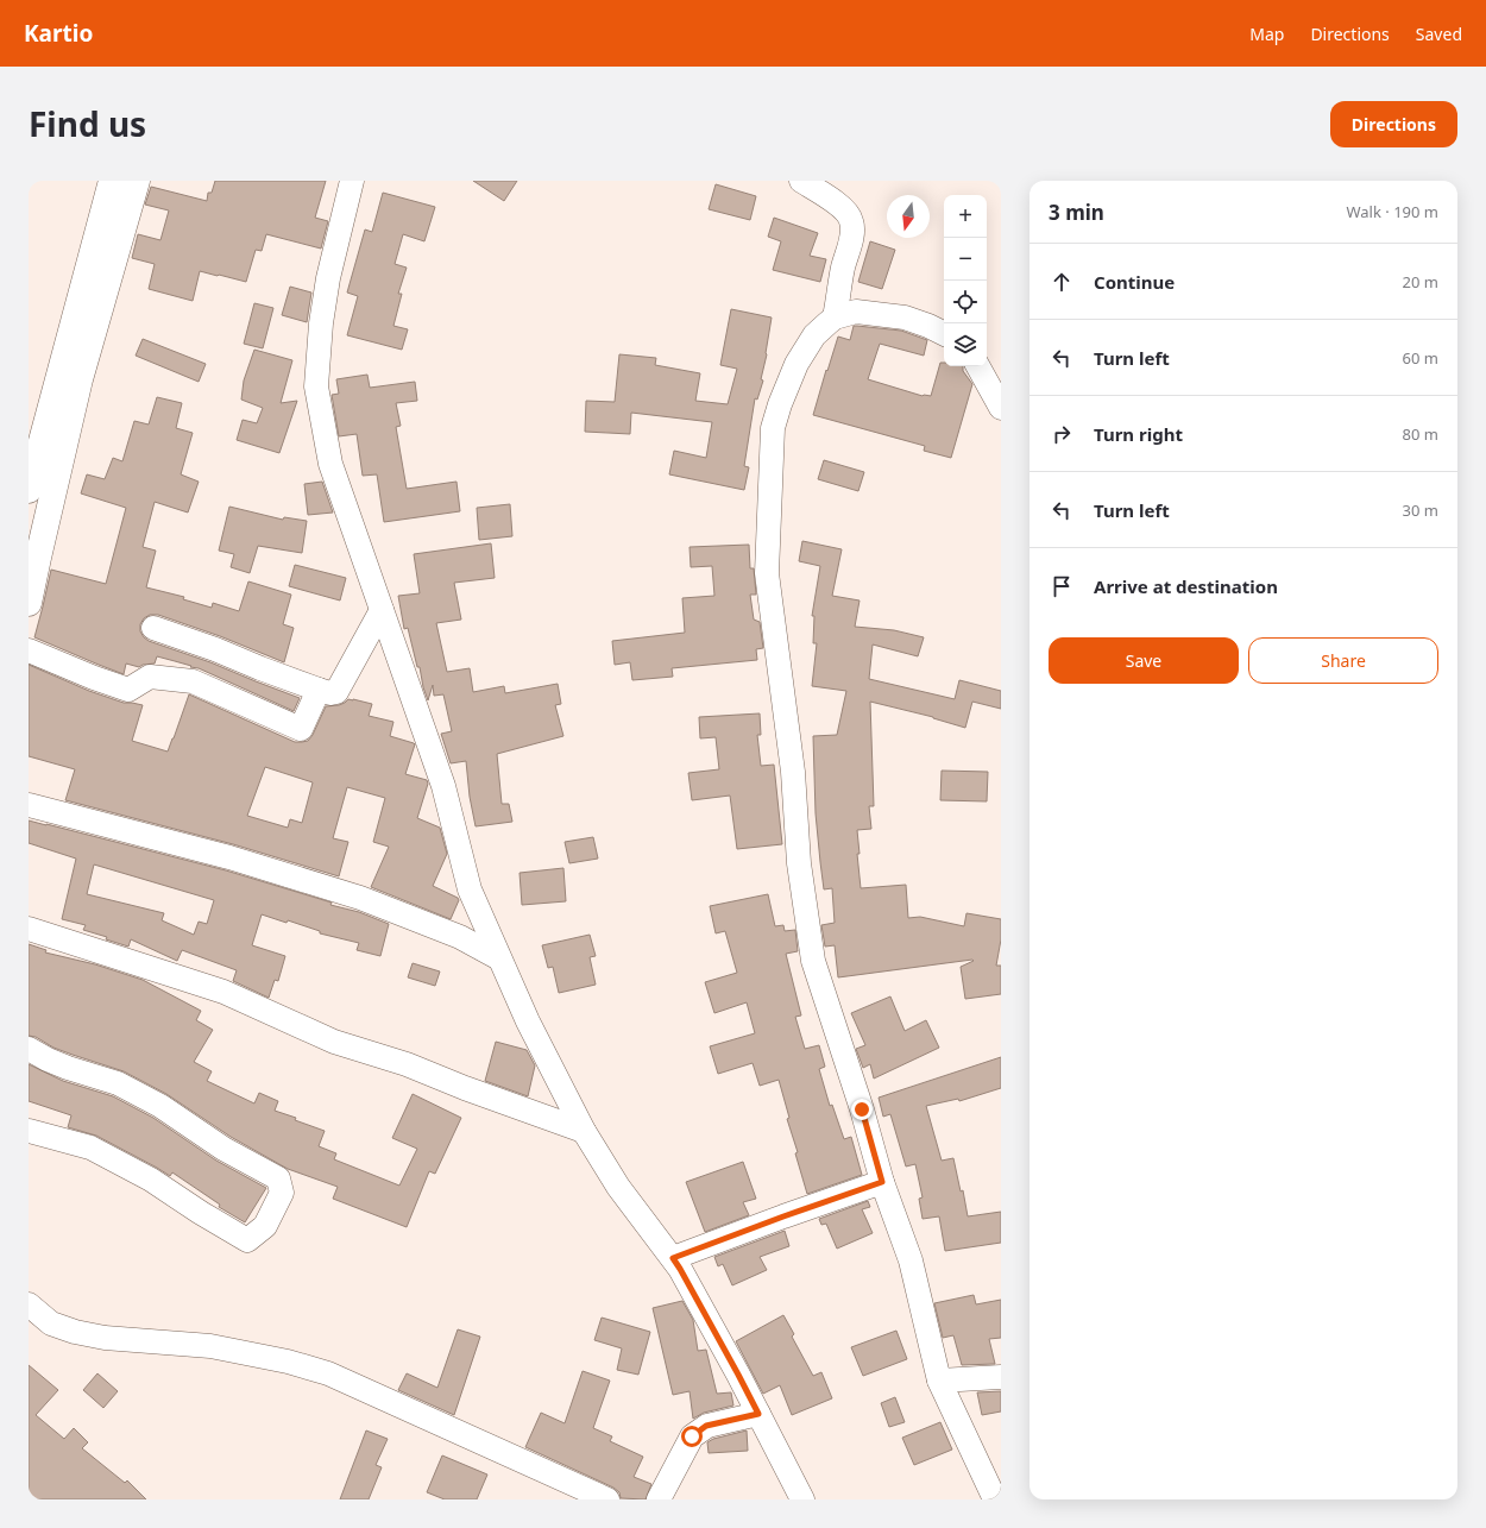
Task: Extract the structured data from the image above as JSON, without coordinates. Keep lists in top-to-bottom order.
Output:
{
  "north": "bottom",
  "page": {
    "header": "Kartio",
    "nav": ["Map", "Directions", "Saved"],
    "title": "Find us",
    "buttons": [
      "Directions",
      ["Save", "Share"]
    ],
    "heading": ["3 min", "Walk · 190 m"],
    "map_buttons": ["+", "−"],
    "list": [
      ["Continue", "20 m"],
      ["Turn left", "60 m"],
      ["Turn right", "80 m"],
      ["Turn left", "30 m"],
      "Arrive at destination"
    ]
  }
}
